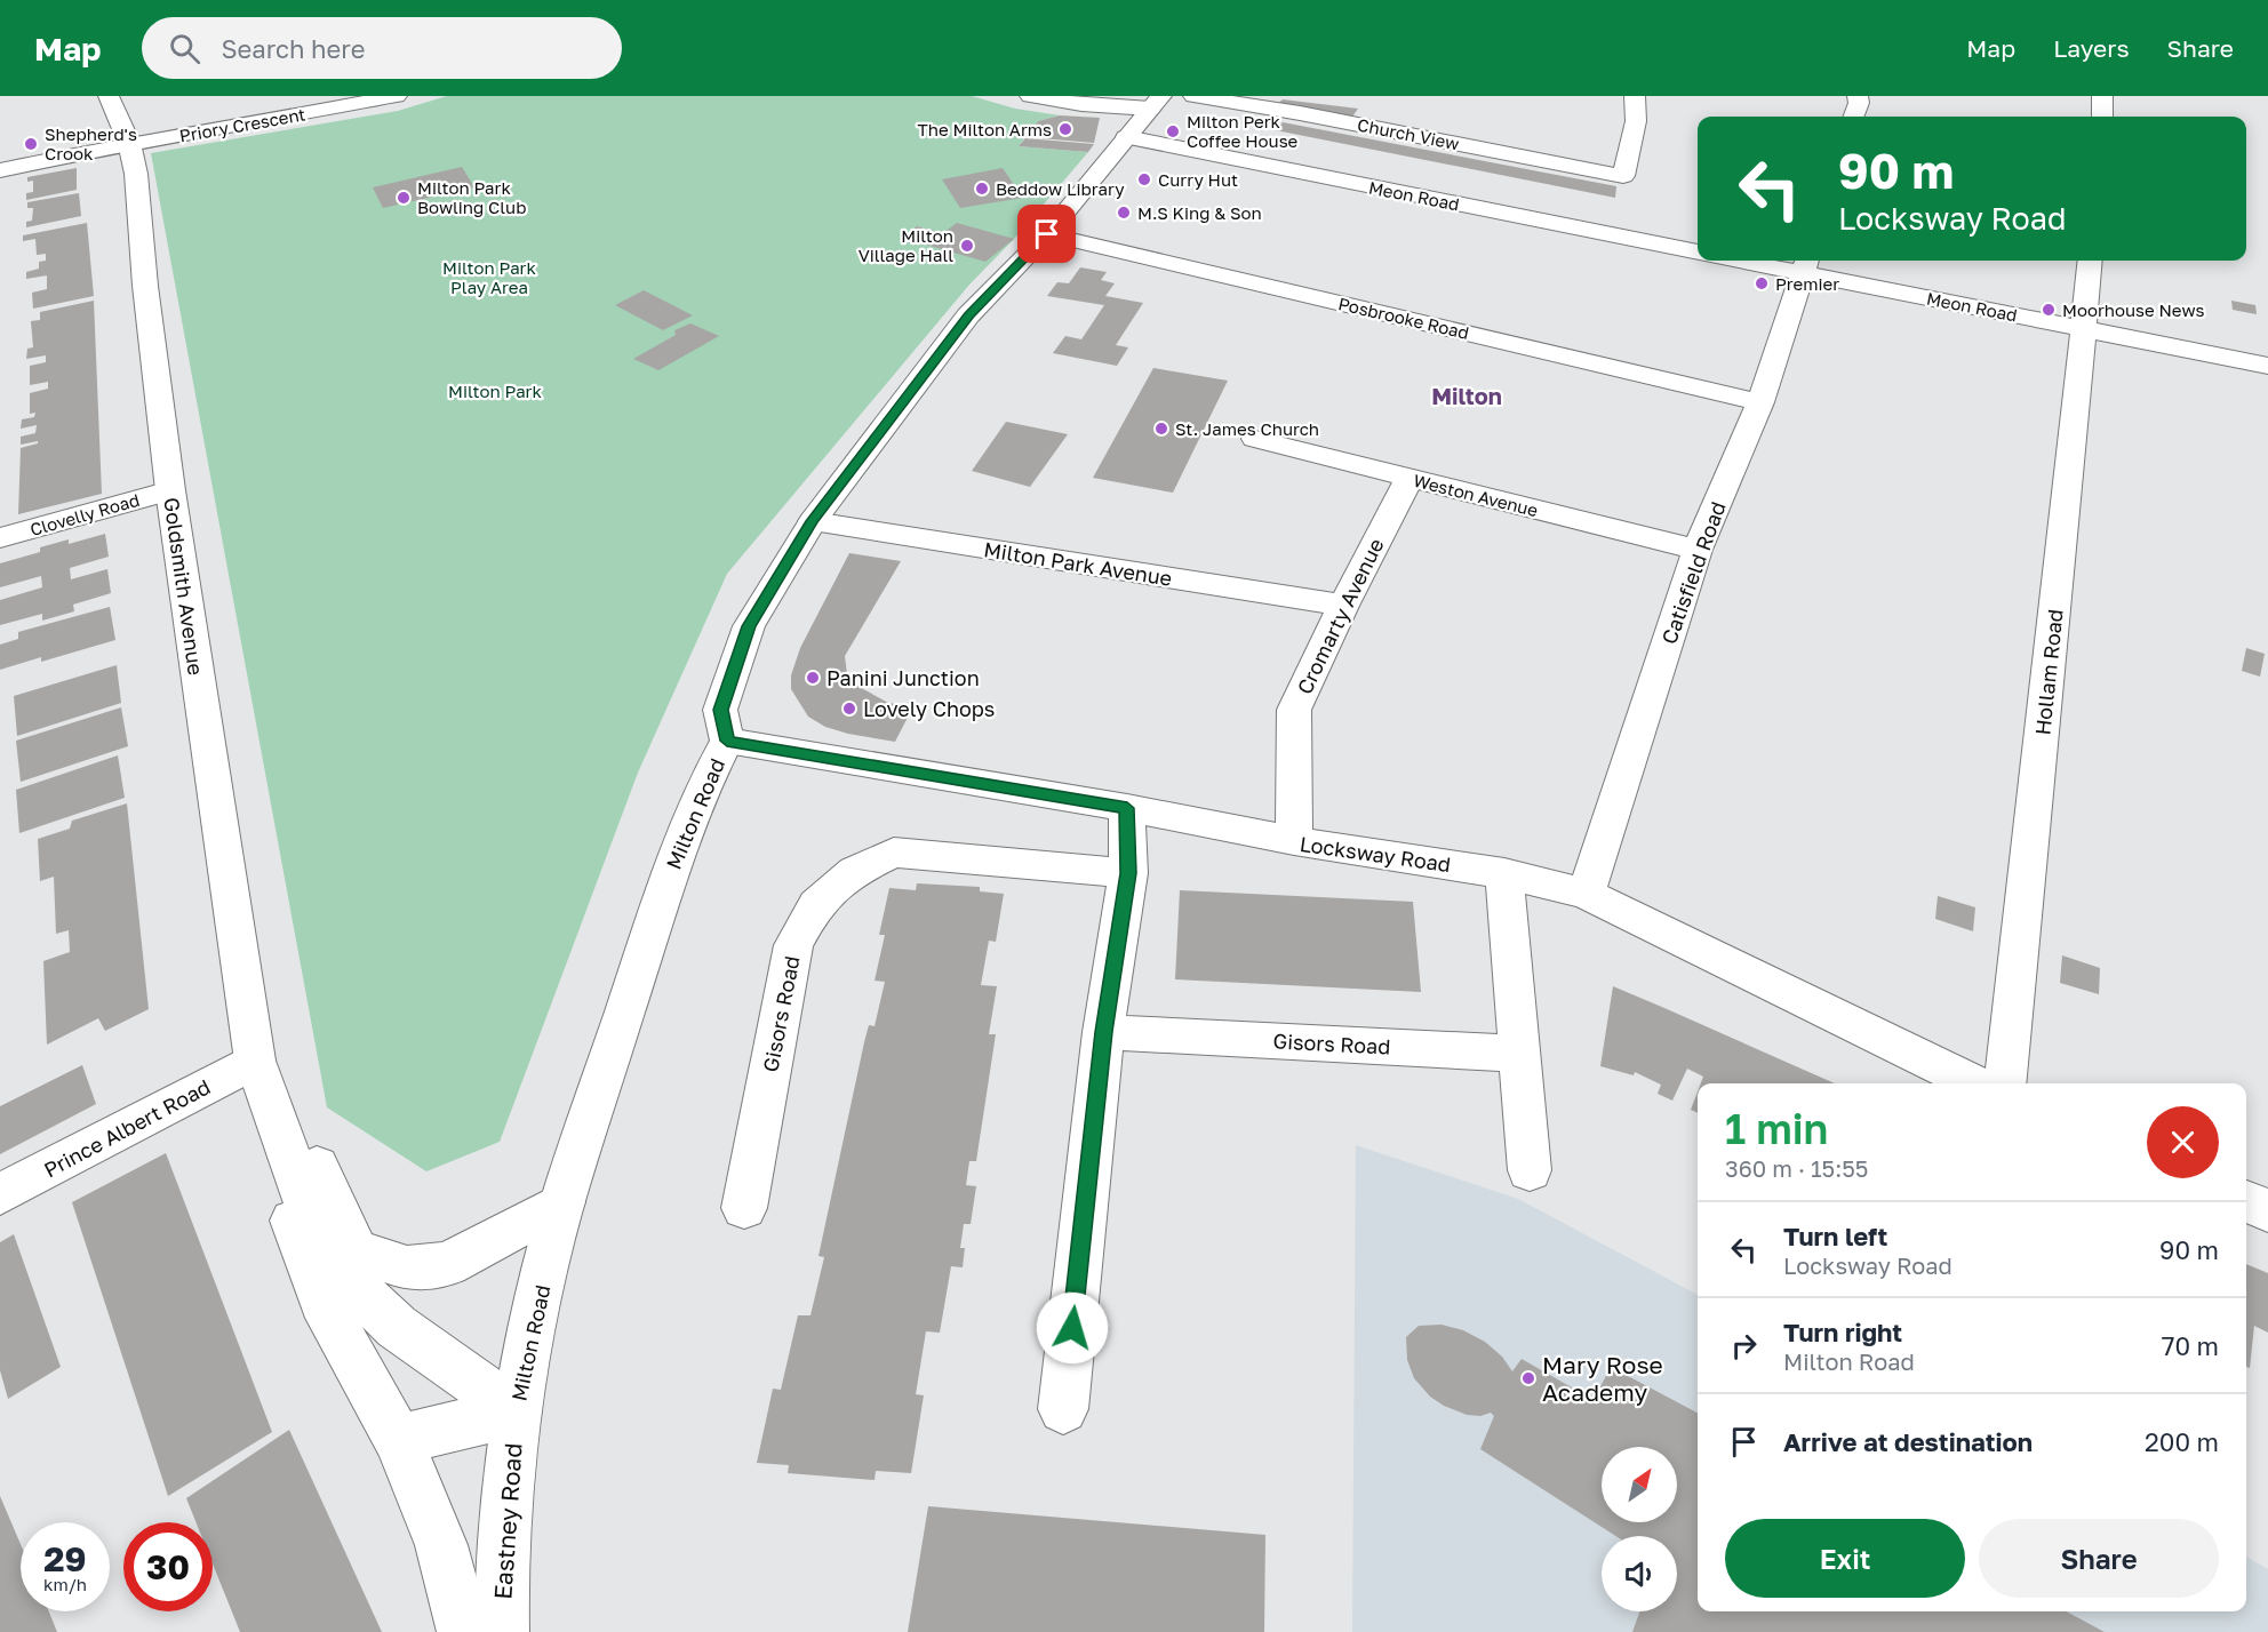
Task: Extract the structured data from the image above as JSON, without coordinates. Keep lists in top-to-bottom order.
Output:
{
  "streets": {
    "street": [
      "Priory Crescent",
      "Church View",
      "Meon Road",
      "Posbrooke Road",
      "Weston Avenue",
      "Clovelly Road",
      "Milton Park Avenue",
      "Catisfield Road",
      "Goldsmith Avenue",
      "Cromarty Avenue",
      "Hollam Road",
      "Milton Road",
      "Locksway Road",
      "Gisors Road",
      "Prince Albert Road",
      "Eastney Road"
    ]
  },
  "crossings": [
    ["Priory Crescent", "Goldsmith Avenue"],
    ["Meon Road", "Catisfield Road"],
    ["Meon Road", "Hollam Road"],
    ["Meon Road", "Milton Road"],
    ["Posbrooke Road", "Catisfield Road"],
    ["Posbrooke Road", "Milton Road"],
    ["Weston Avenue", "Catisfield Road"],
    ["Weston Avenue", "Cromarty Avenue"],
    ["Clovelly Road", "Goldsmith Avenue"],
    ["Milton Park Avenue", "Cromarty Avenue"],
    ["Milton Park Avenue", "Milton Road"],
    ["Catisfield Road", "Locksway Road"],
    ["Goldsmith Avenue", "Milton Road"],
    ["Goldsmith Avenue", "Prince Albert Road"],
    ["Goldsmith Avenue", "Eastney Road"],
    ["Cromarty Avenue", "Locksway Road"],
    ["Milton Road", "Locksway Road"],
    ["Milton Road", "Eastney Road"]
  ],
  "districts": ["Milton"],
  "parks": ["Milton Park Play Area", "Milton Park"],
  "places": [
    "The Milton Arms",
    "Milton Perk Coffee House",
    "Shepherd's Crook",
    "Curry Hut",
    "Beddow Library",
    "Milton Park Bowling Club",
    "M.S King & Son",
    "Milton Village Hall",
    "Premier",
    "Moorhouse News",
    "St. James Church",
    "Panini Junction",
    "Lovely Chops",
    "Mary Rose Academy"
  ],
  "north": "top right",
  "page": {
    "header": "Map",
    "search": "Search here",
    "nav": ["Map", "Layers", "Share"],
    "turn": ["90 m", "Locksway Road"],
    "heading": ["1 min", "360 m · 15:55"],
    "list": [
      {
        "name": "Turn left",
        "note": "Locksway Road",
        "value": "90 m"
      },
      {
        "name": "Turn right",
        "note": "Milton Road",
        "value": "70 m"
      },
      {
        "name": "Arrive at destination",
        "value": "200 m"
      }
    ],
    "buttons": ["Exit", "Share"],
    "speed": "29 km/h",
    "limit": "30"
  }
}
